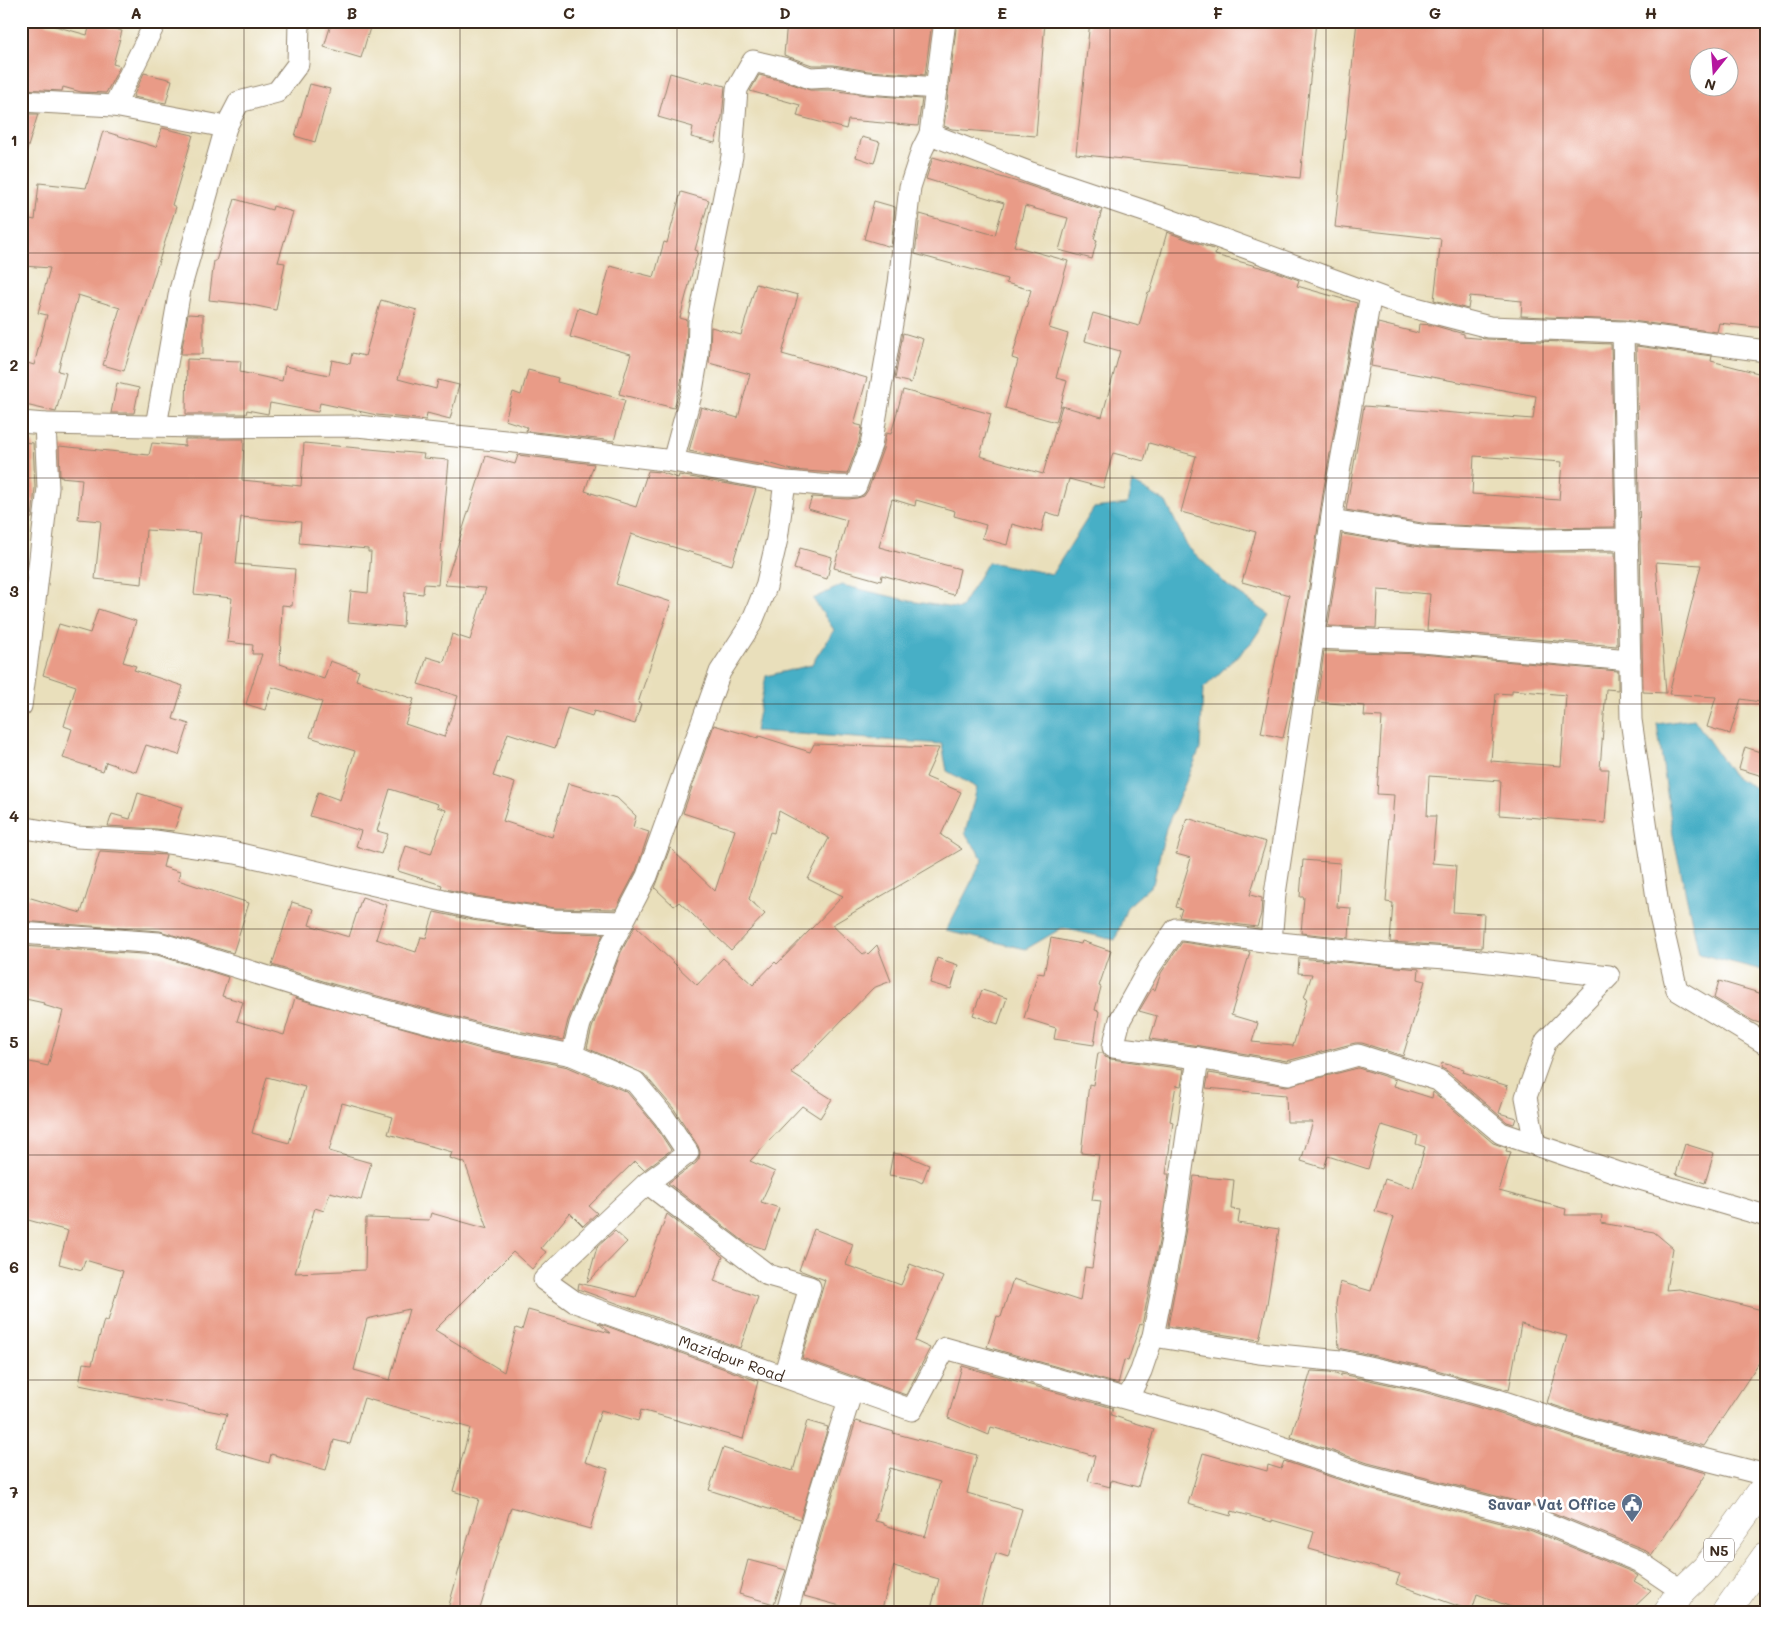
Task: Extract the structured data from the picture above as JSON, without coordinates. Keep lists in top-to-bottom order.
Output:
{
  "streets": {
    "highway": ["N5"],
    "street": ["Mazidpur Road"]
  },
  "places": {
    "public building": ["Savar Vat Office"]
  },
  "north": "bottom",
  "grid": {
    "columns": [
      "A",
      "B",
      "C",
      "D",
      "E",
      "F",
      "G",
      "H"
    ],
    "rows": [
      "1",
      "2",
      "3",
      "4",
      "5",
      "6",
      "7"
    ]
  }
}
